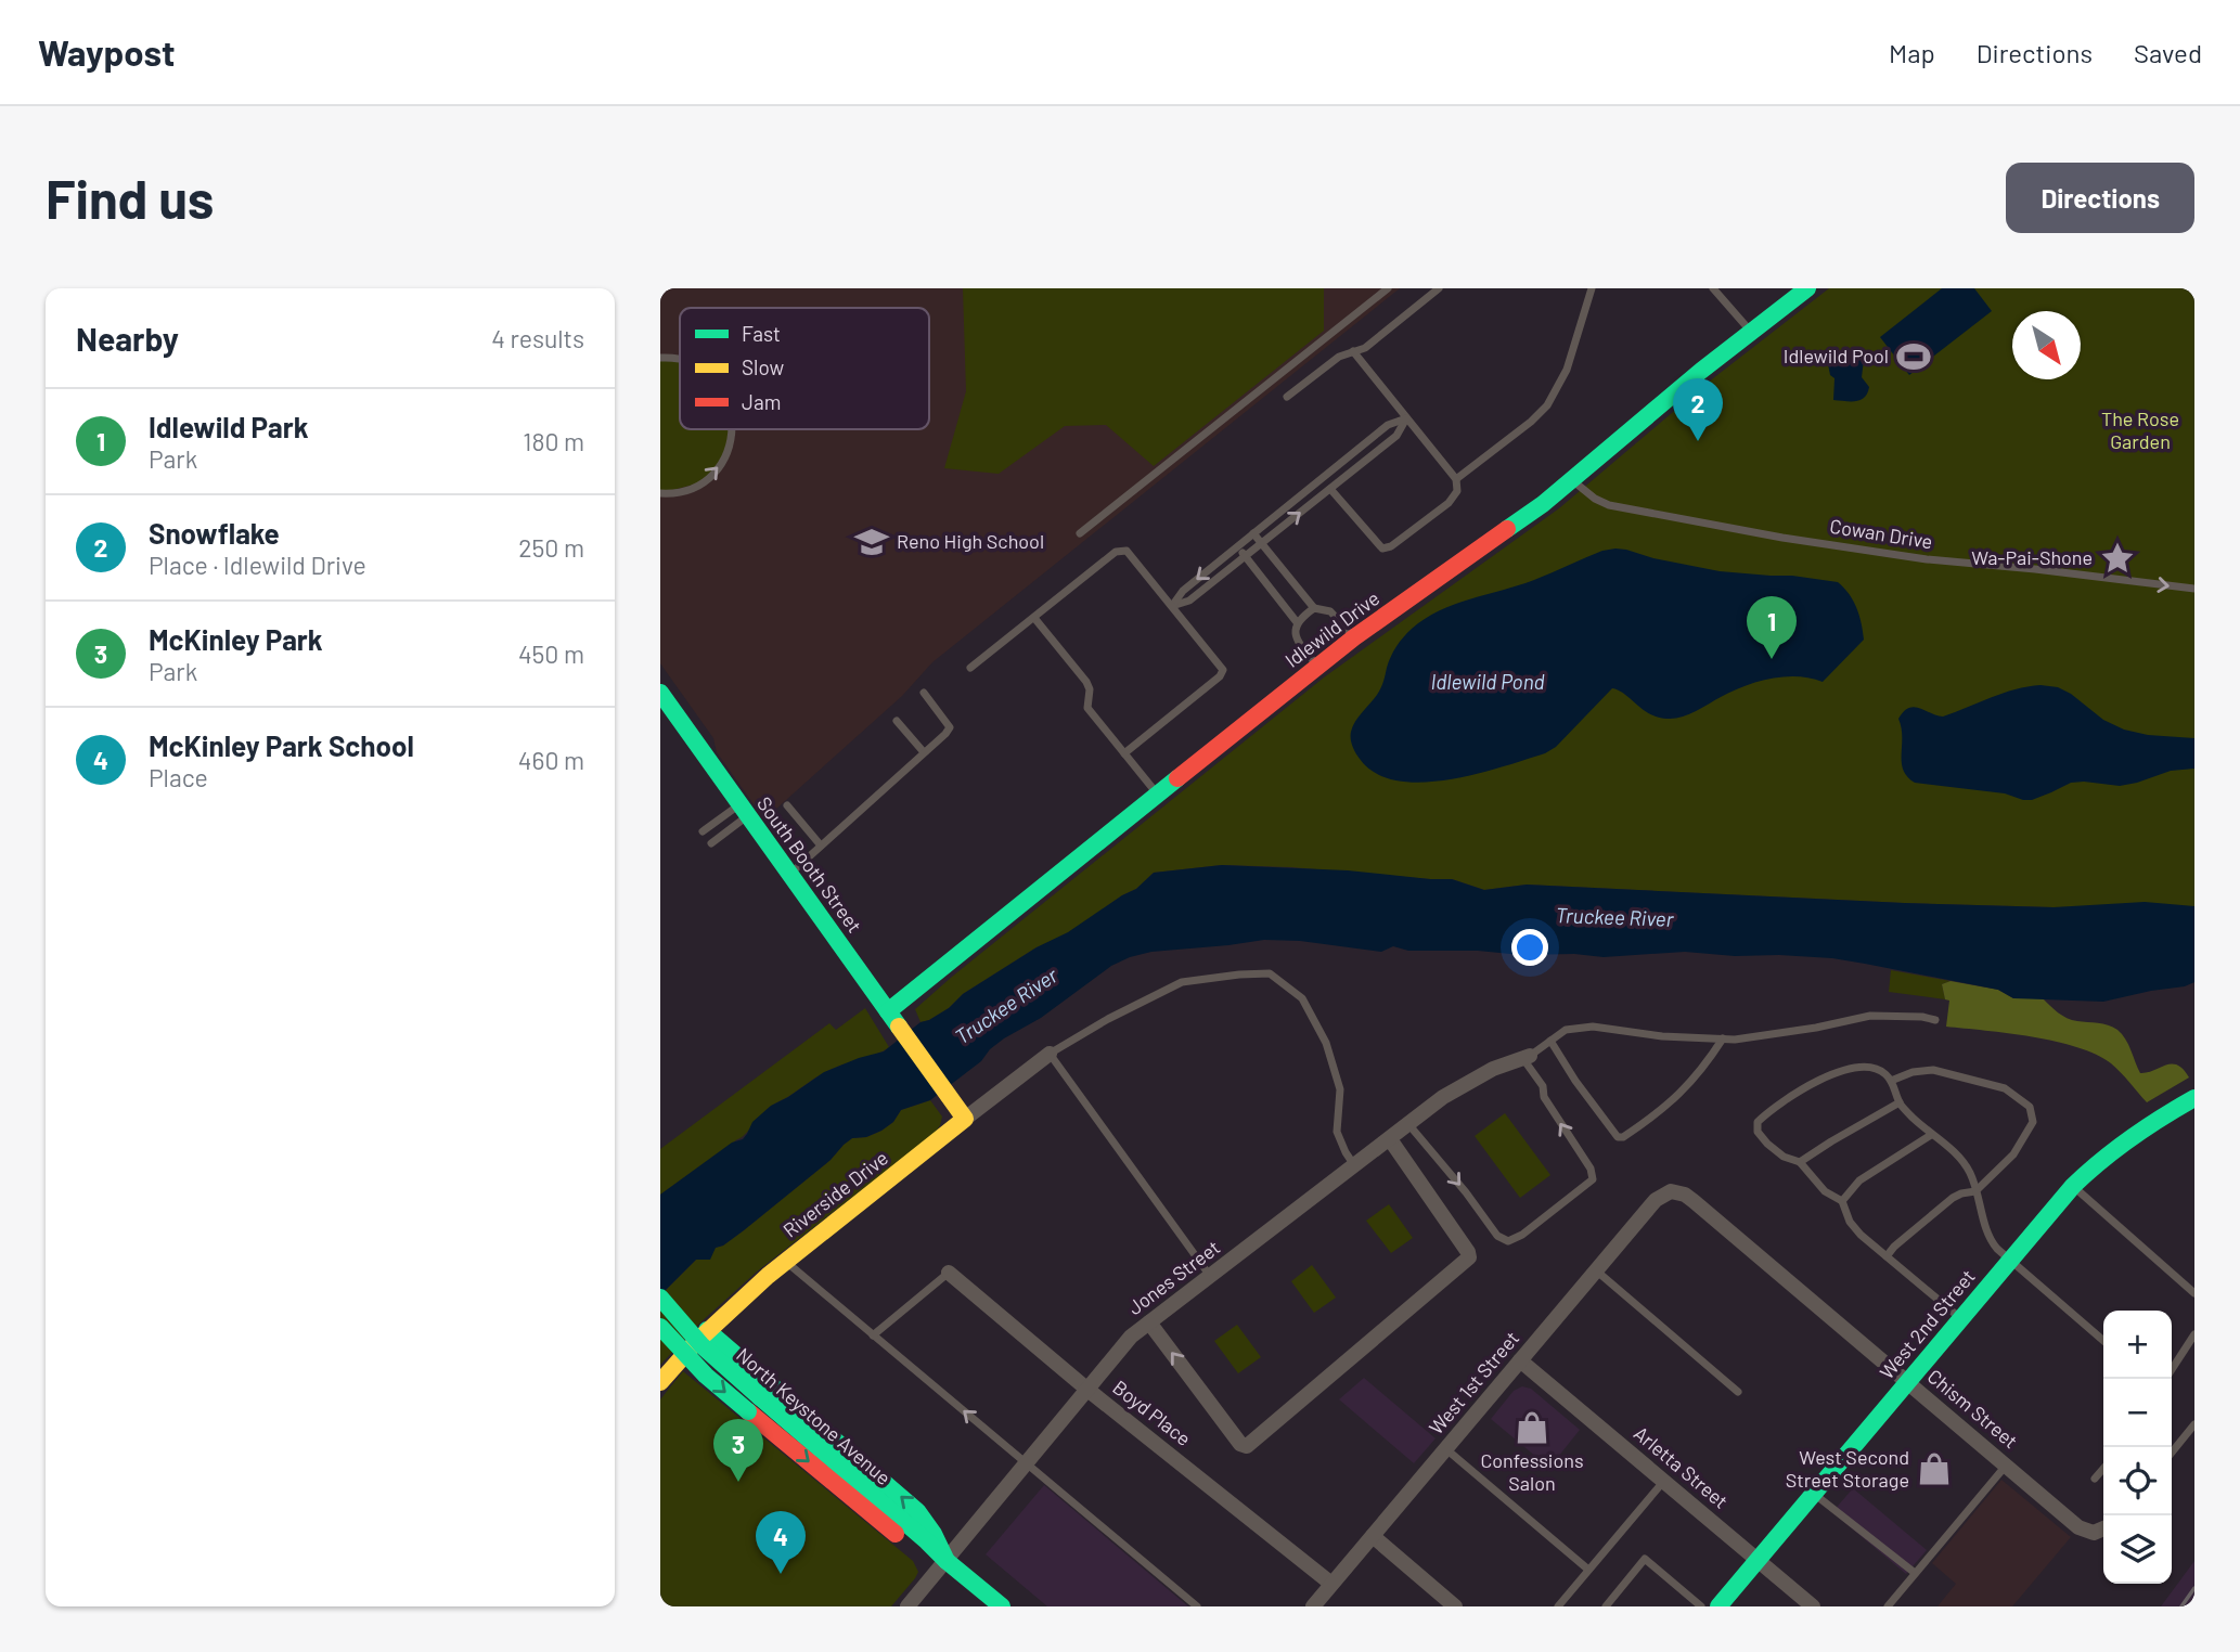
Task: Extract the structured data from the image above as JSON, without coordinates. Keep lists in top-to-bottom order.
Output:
{
  "streets": {
    "street": [
      "Idlewild Drive",
      "South Booth Street",
      "Riverside Drive",
      "Jones Street",
      "West 2nd Street",
      "West 1st Street",
      "Chism Street",
      "Boyd Place",
      "North Keystone Avenue",
      "Arletta Street"
    ],
    "lane": ["Cowan Drive"]
  },
  "crossings": [
    ["Cowan Drive", "Idlewild Drive"],
    ["Idlewild Drive", "South Booth Street"],
    ["South Booth Street", "Riverside Drive"],
    ["Riverside Drive", "North Keystone Avenue"],
    ["Jones Street", "Boyd Place"],
    ["Jones Street", "North Keystone Avenue"],
    ["West 2nd Street", "Chism Street"],
    ["West 2nd Street", "Arletta Street"],
    ["West 1st Street", "Chism Street"],
    ["West 1st Street", "Boyd Place"],
    ["West 1st Street", "Arletta Street"]
  ],
  "one_way": ["Cowan Drive"],
  "water": ["Idlewild Pond", "Truckee River"],
  "parks": ["The Rose Garden"],
  "places": {
    "sports": ["Idlewild Pool"],
    "school or university": ["Reno High School"],
    "place": ["Wa-Pai-Shone"],
    "shop": ["Confessions Salon", "West Second Street Storage"]
  },
  "legend": ["Fast", "Slow", "Jam"],
  "north": "bottom right",
  "page": {
    "header": "Waypost",
    "nav": ["Map", "Directions", "Saved"],
    "buttons": "Directions",
    "title": "Find us",
    "heading": ["Nearby", "4 results"],
    "pins": [
      "2",
      "1",
      "3",
      "4"
    ],
    "list": [
      {
        "mark": "1",
        "name": "Idlewild Park",
        "note": "Park",
        "value": "180 m"
      },
      {
        "mark": "2",
        "name": "Snowflake",
        "note": "Place · Idlewild Drive",
        "value": "250 m"
      },
      {
        "mark": "3",
        "name": "McKinley Park",
        "note": "Park",
        "value": "450 m"
      },
      {
        "mark": "4",
        "name": "McKinley Park School",
        "note": "Place",
        "value": "460 m"
      }
    ],
    "map_buttons": ["+", "−"]
  }
}
